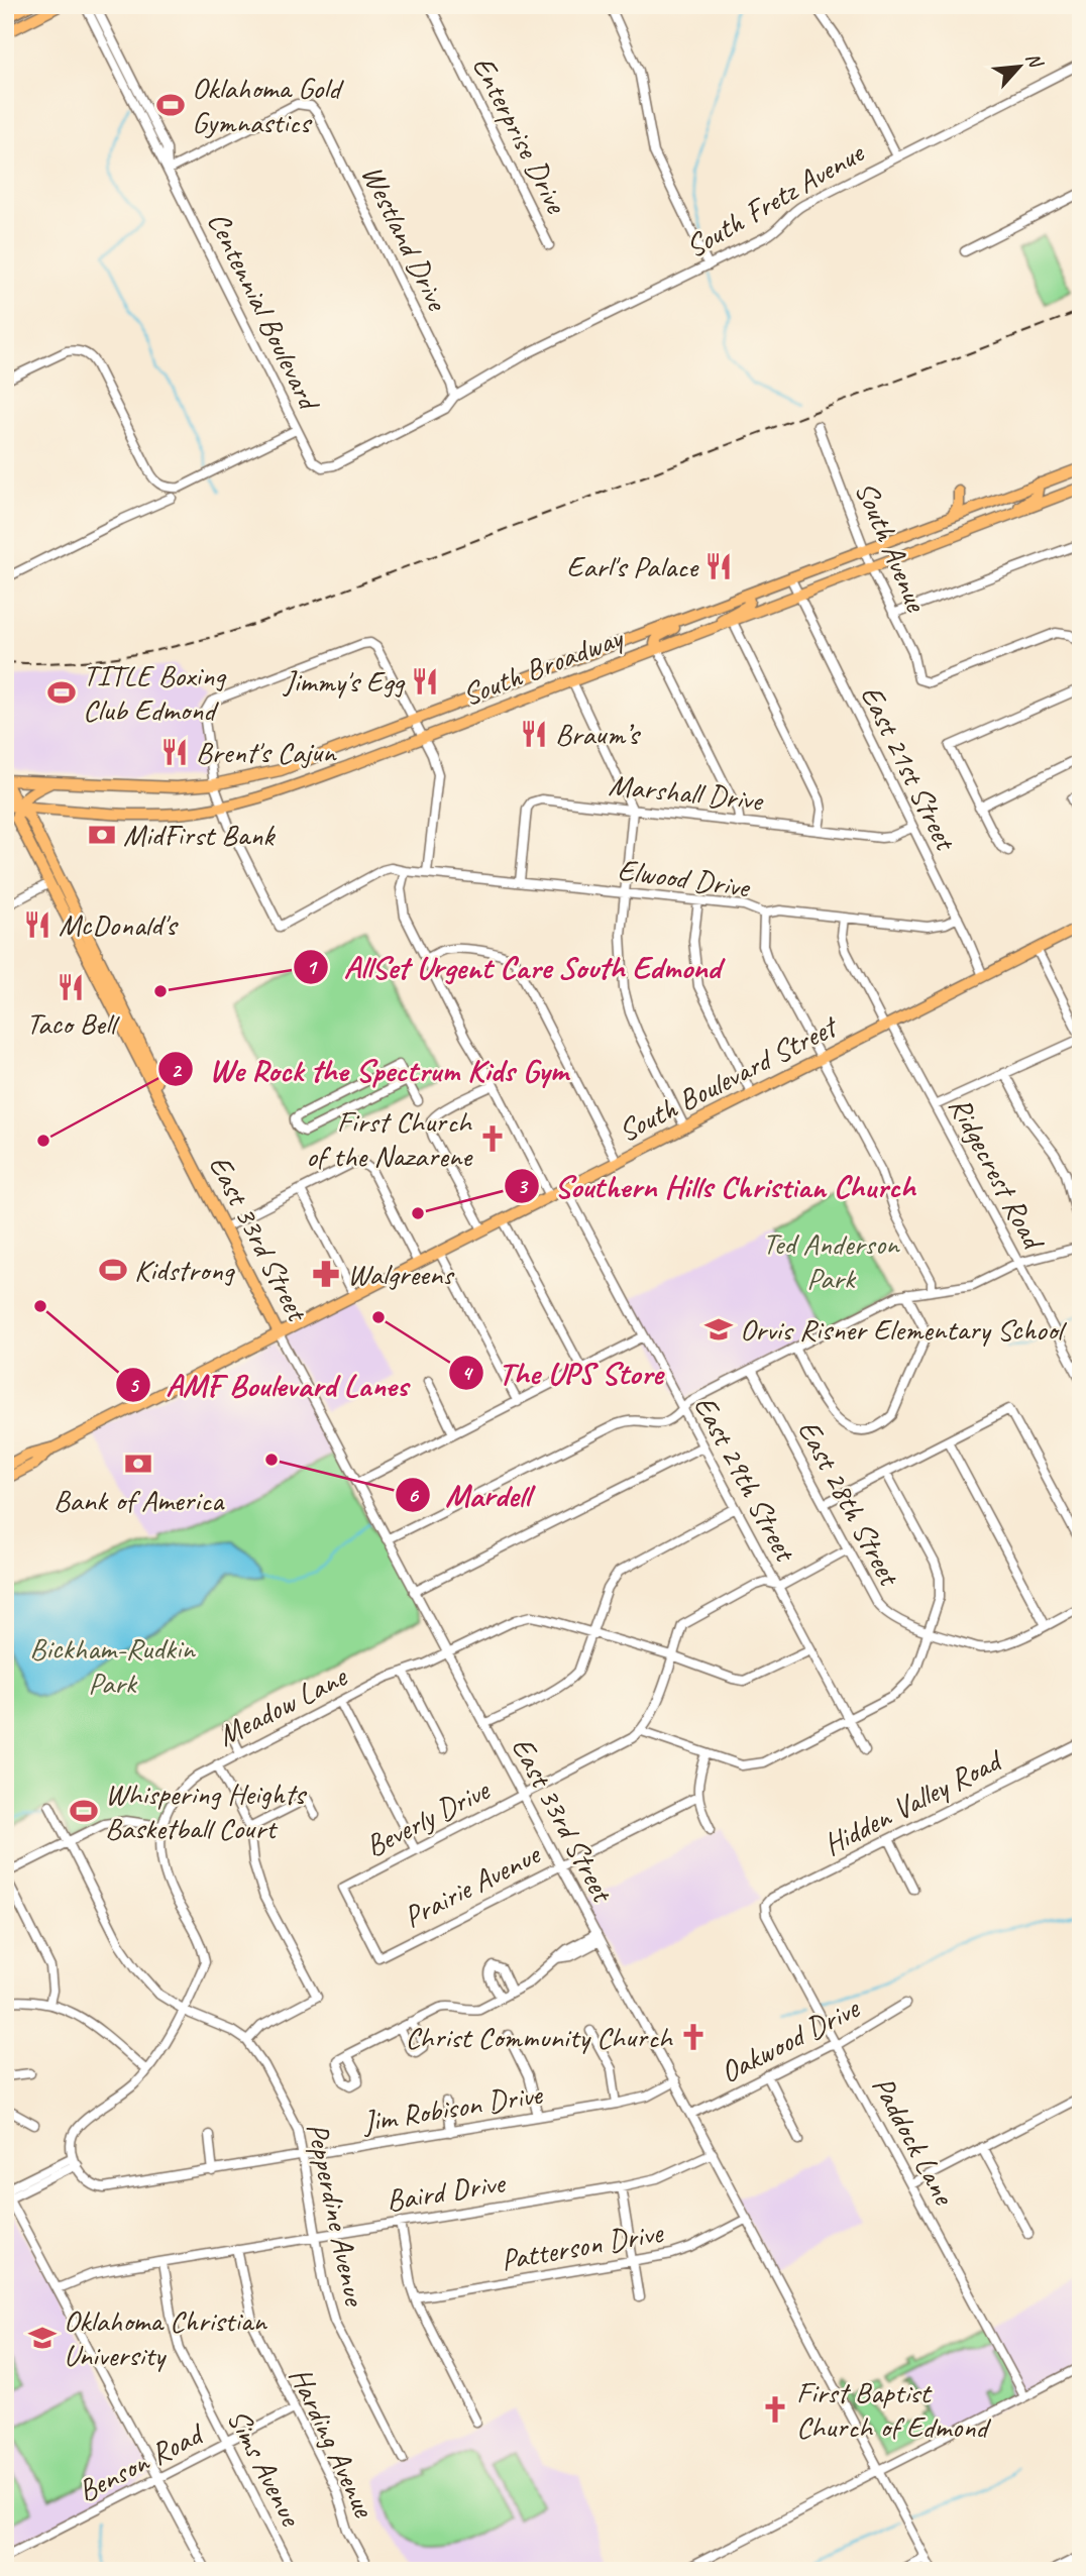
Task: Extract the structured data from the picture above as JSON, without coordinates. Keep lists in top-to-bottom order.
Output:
{
  "streets": {
    "main road": ["South Broadway", "South Boulevard Street", "East 33rd Street"],
    "street": [
      "Enterprise Drive",
      "South Fretz Avenue",
      "Westland Drive",
      "Centennial Boulevard",
      "South Avenue",
      "East 21st Street",
      "Marshall Drive",
      "Elwood Drive",
      "Ridgecrest Road",
      "East 29th Street",
      "East 28th Street",
      "Meadow Lane",
      "Hidden Valley Road",
      "Beverly Drive",
      "Prairie Avenue",
      "Oakwood Drive",
      "Jim Robison Drive",
      "Paddock Lane",
      "Baird Drive",
      "Pepperdine Avenue",
      "Patterson Drive",
      "Harding Avenue",
      "Benson Road",
      "Sims Avenue"
    ]
  },
  "crossings": [
    ["South Fretz Avenue", "Westland Drive"],
    ["South Fretz Avenue", "Centennial Boulevard"],
    ["Westland Drive", "Centennial Boulevard"],
    ["South Avenue", "South Broadway"],
    ["South Broadway", "East 21st Street"],
    ["South Broadway", "Elwood Drive"],
    ["South Broadway", "East 33rd Street"],
    ["East 21st Street", "Marshall Drive"],
    ["East 21st Street", "South Boulevard Street"],
    ["Marshall Drive", "Elwood Drive"],
    ["Elwood Drive", "South Boulevard Street"],
    ["South Boulevard Street", "Ridgecrest Road"],
    ["South Boulevard Street", "East 33rd Street"],
    ["South Boulevard Street", "East 29th Street"],
    ["East 33rd Street", "Meadow Lane"],
    ["East 33rd Street", "Beverly Drive"],
    ["East 33rd Street", "Prairie Avenue"],
    ["East 33rd Street", "Oakwood Drive"],
    ["East 33rd Street", "Jim Robison Drive"],
    ["East 33rd Street", "Baird Drive"],
    ["East 33rd Street", "Patterson Drive"],
    ["East 29th Street", "Meadow Lane"],
    ["East 29th Street", "Beverly Drive"],
    ["East 28th Street", "Beverly Drive"],
    ["Meadow Lane", "Beverly Drive"],
    ["Meadow Lane", "Jim Robison Drive"],
    ["Meadow Lane", "Pepperdine Avenue"],
    ["Hidden Valley Road", "Paddock Lane"],
    ["Beverly Drive", "Prairie Avenue"],
    ["Oakwood Drive", "Paddock Lane"],
    ["Jim Robison Drive", "Pepperdine Avenue"],
    ["Baird Drive", "Pepperdine Avenue"],
    ["Baird Drive", "Harding Avenue"],
    ["Baird Drive", "Sims Avenue"],
    ["Harding Avenue", "Benson Road"],
    ["Benson Road", "Sims Avenue"]
  ],
  "parks": ["Ted Anderson Park", "Bickham-Rudkin Park"],
  "places": {
    "sports": [
      "Oklahoma Gold Gymnastics",
      "TITLE Boxing Club Edmond",
      "Kidstrong",
      "Whispering Heights Basketball Court"
    ],
    "restaurant": [
      "Earl's Palace",
      "Jimmy's Egg",
      "Braum’s",
      "Brent's Cajun",
      "McDonald's",
      "Taco Bell"
    ],
    "bank": ["MidFirst Bank", "Bank of America"],
    "other": [
      "AllSet Urgent Care South Edmond",
      "We Rock the Spectrum Kids Gym",
      "Southern Hills Christian Church",
      "AMF Boulevard Lanes",
      "The UPS Store",
      "Mardell"
    ],
    "church": ["First Church of the Nazarene", "Christ Community Church", "First Baptist Church of Edmond"],
    "pharmacy": ["Walgreens"],
    "school or university": ["Orvis Risner Elementary School", "Oklahoma Christian University"]
  },
  "north": "top right"
}
